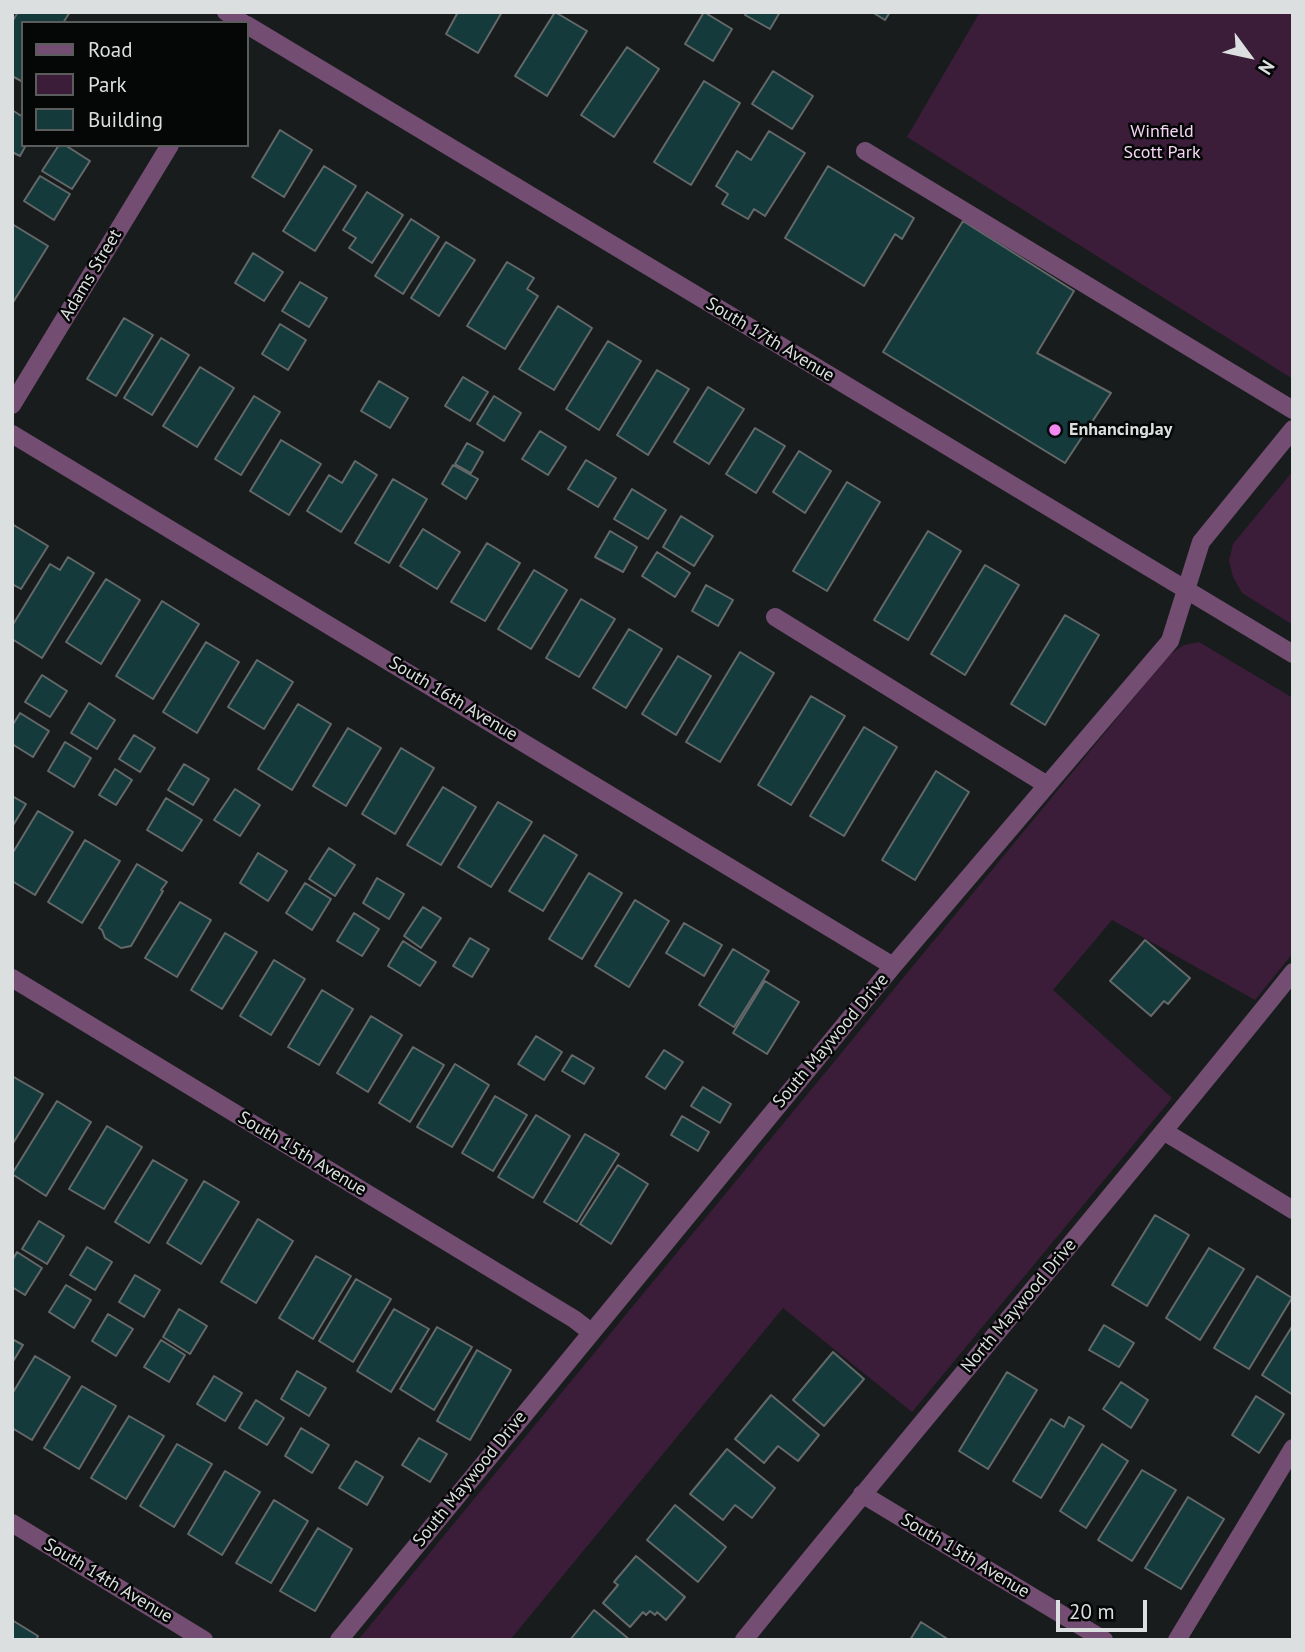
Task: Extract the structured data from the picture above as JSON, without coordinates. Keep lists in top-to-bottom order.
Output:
{
  "streets": {
    "street": [
      "Adams Street",
      "South 17th Avenue",
      "South 16th Avenue",
      "South Maywood Drive",
      "South 15th Avenue",
      "North Maywood Drive",
      "South 14th Avenue"
    ]
  },
  "crossings": [
    ["South 17th Avenue", "South Maywood Drive"],
    ["South 16th Avenue", "South Maywood Drive"],
    ["South Maywood Drive", "South 15th Avenue"],
    ["South 15th Avenue", "North Maywood Drive"]
  ],
  "parks": ["Winfield Scott Park"],
  "places": ["EnhancingJay"],
  "legend": ["Road", "Park", "Building"],
  "scale_bar": "20 m",
  "north": "bottom right"
}
